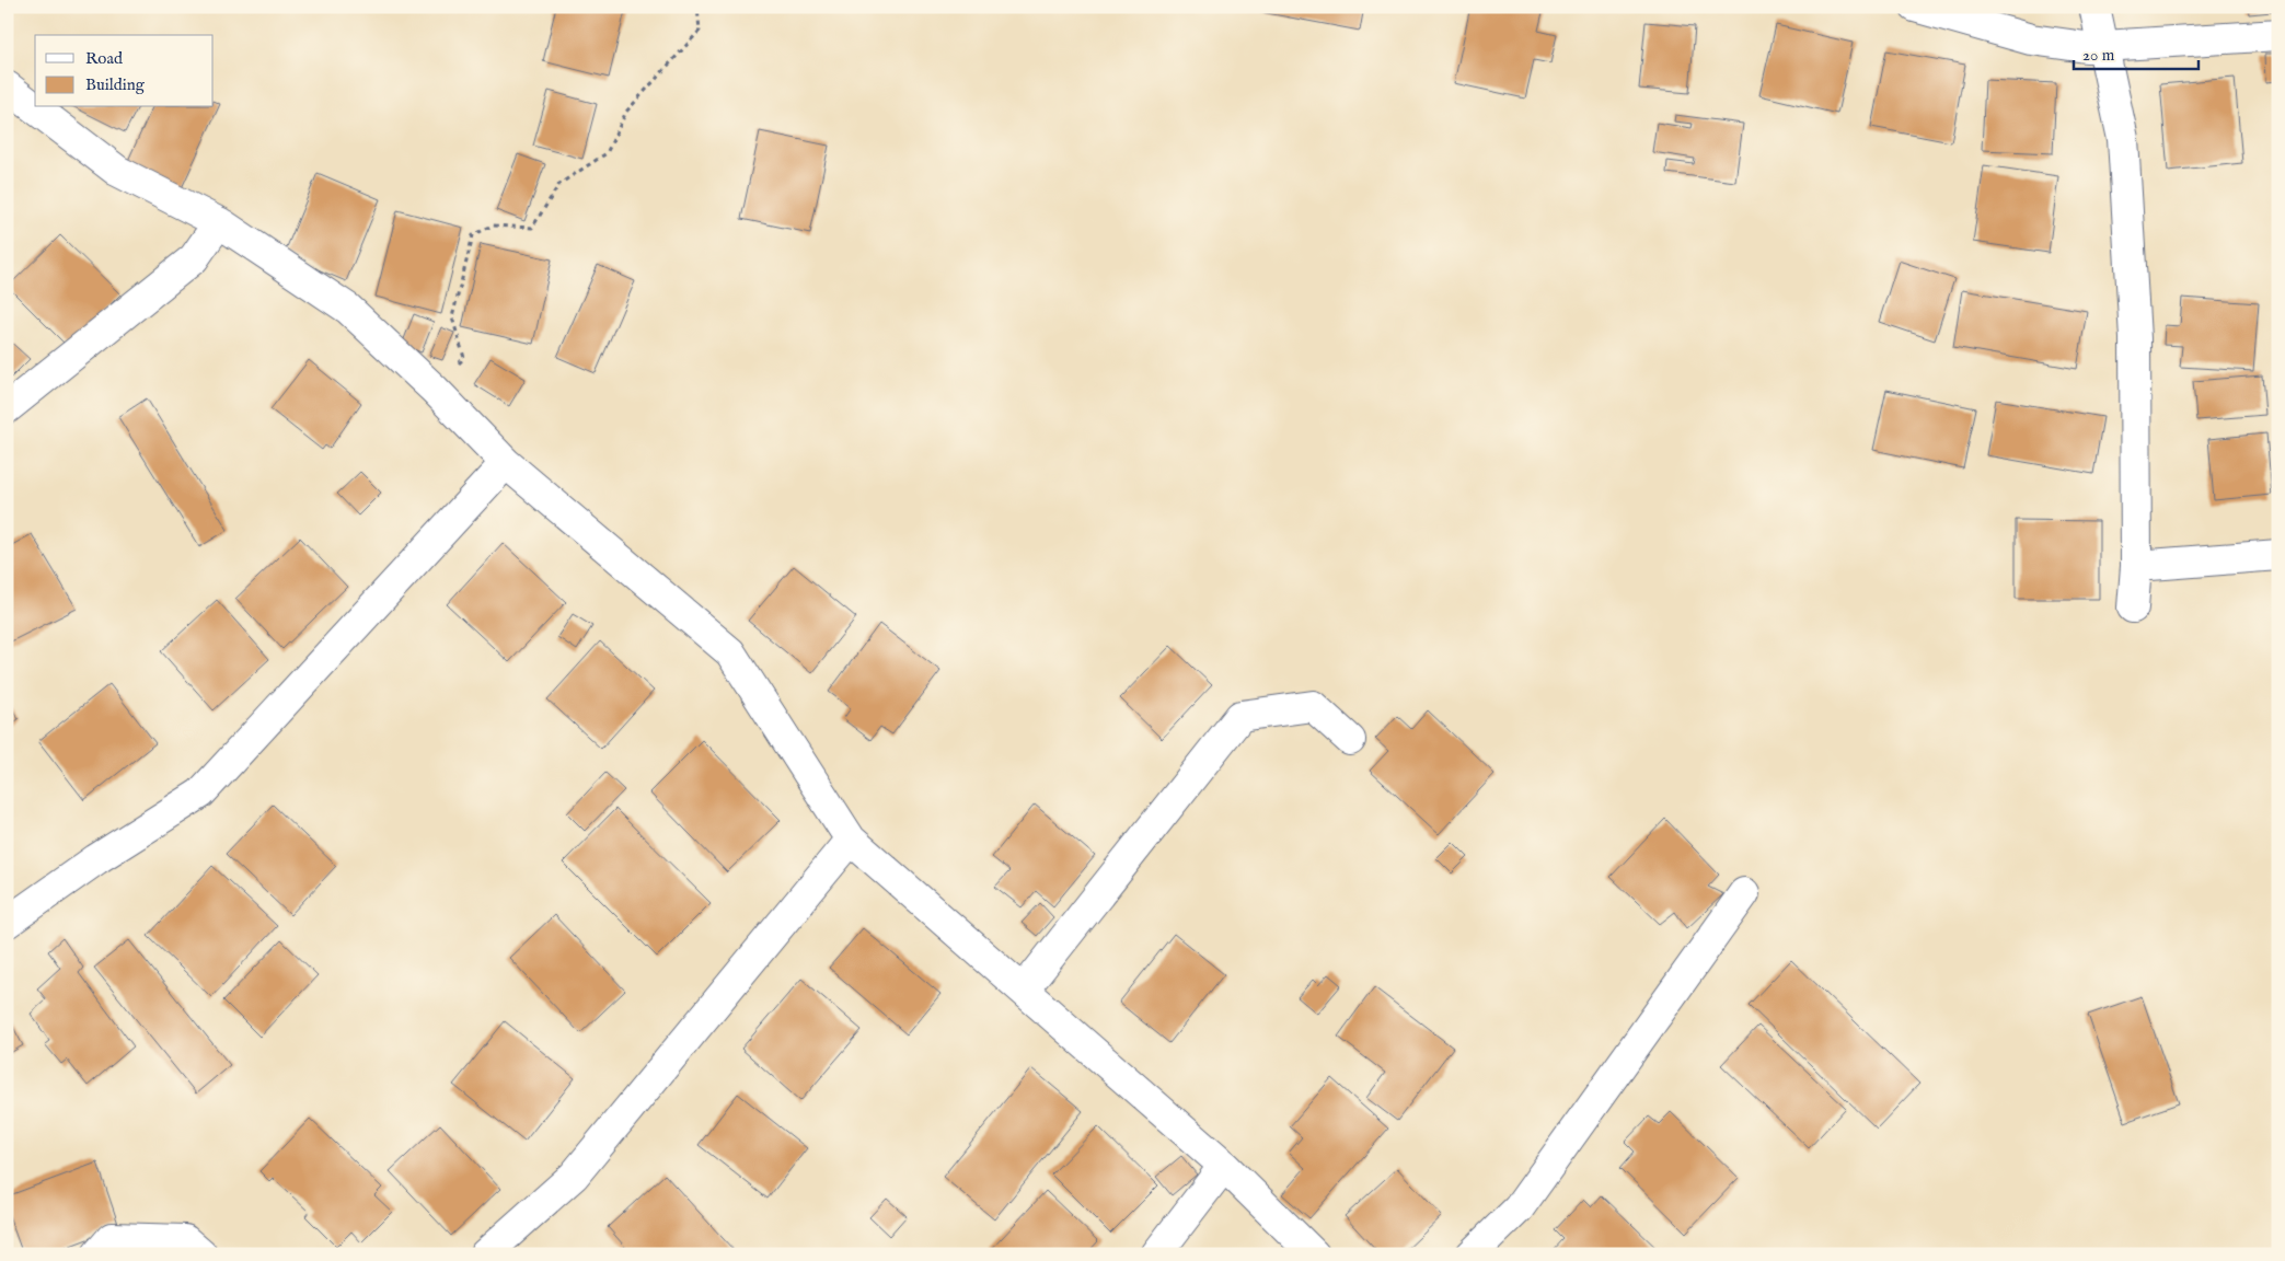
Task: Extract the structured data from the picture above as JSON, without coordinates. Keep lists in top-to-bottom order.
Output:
{
  "legend": ["Road", "Building"],
  "scale_bar": "20 m"
}
